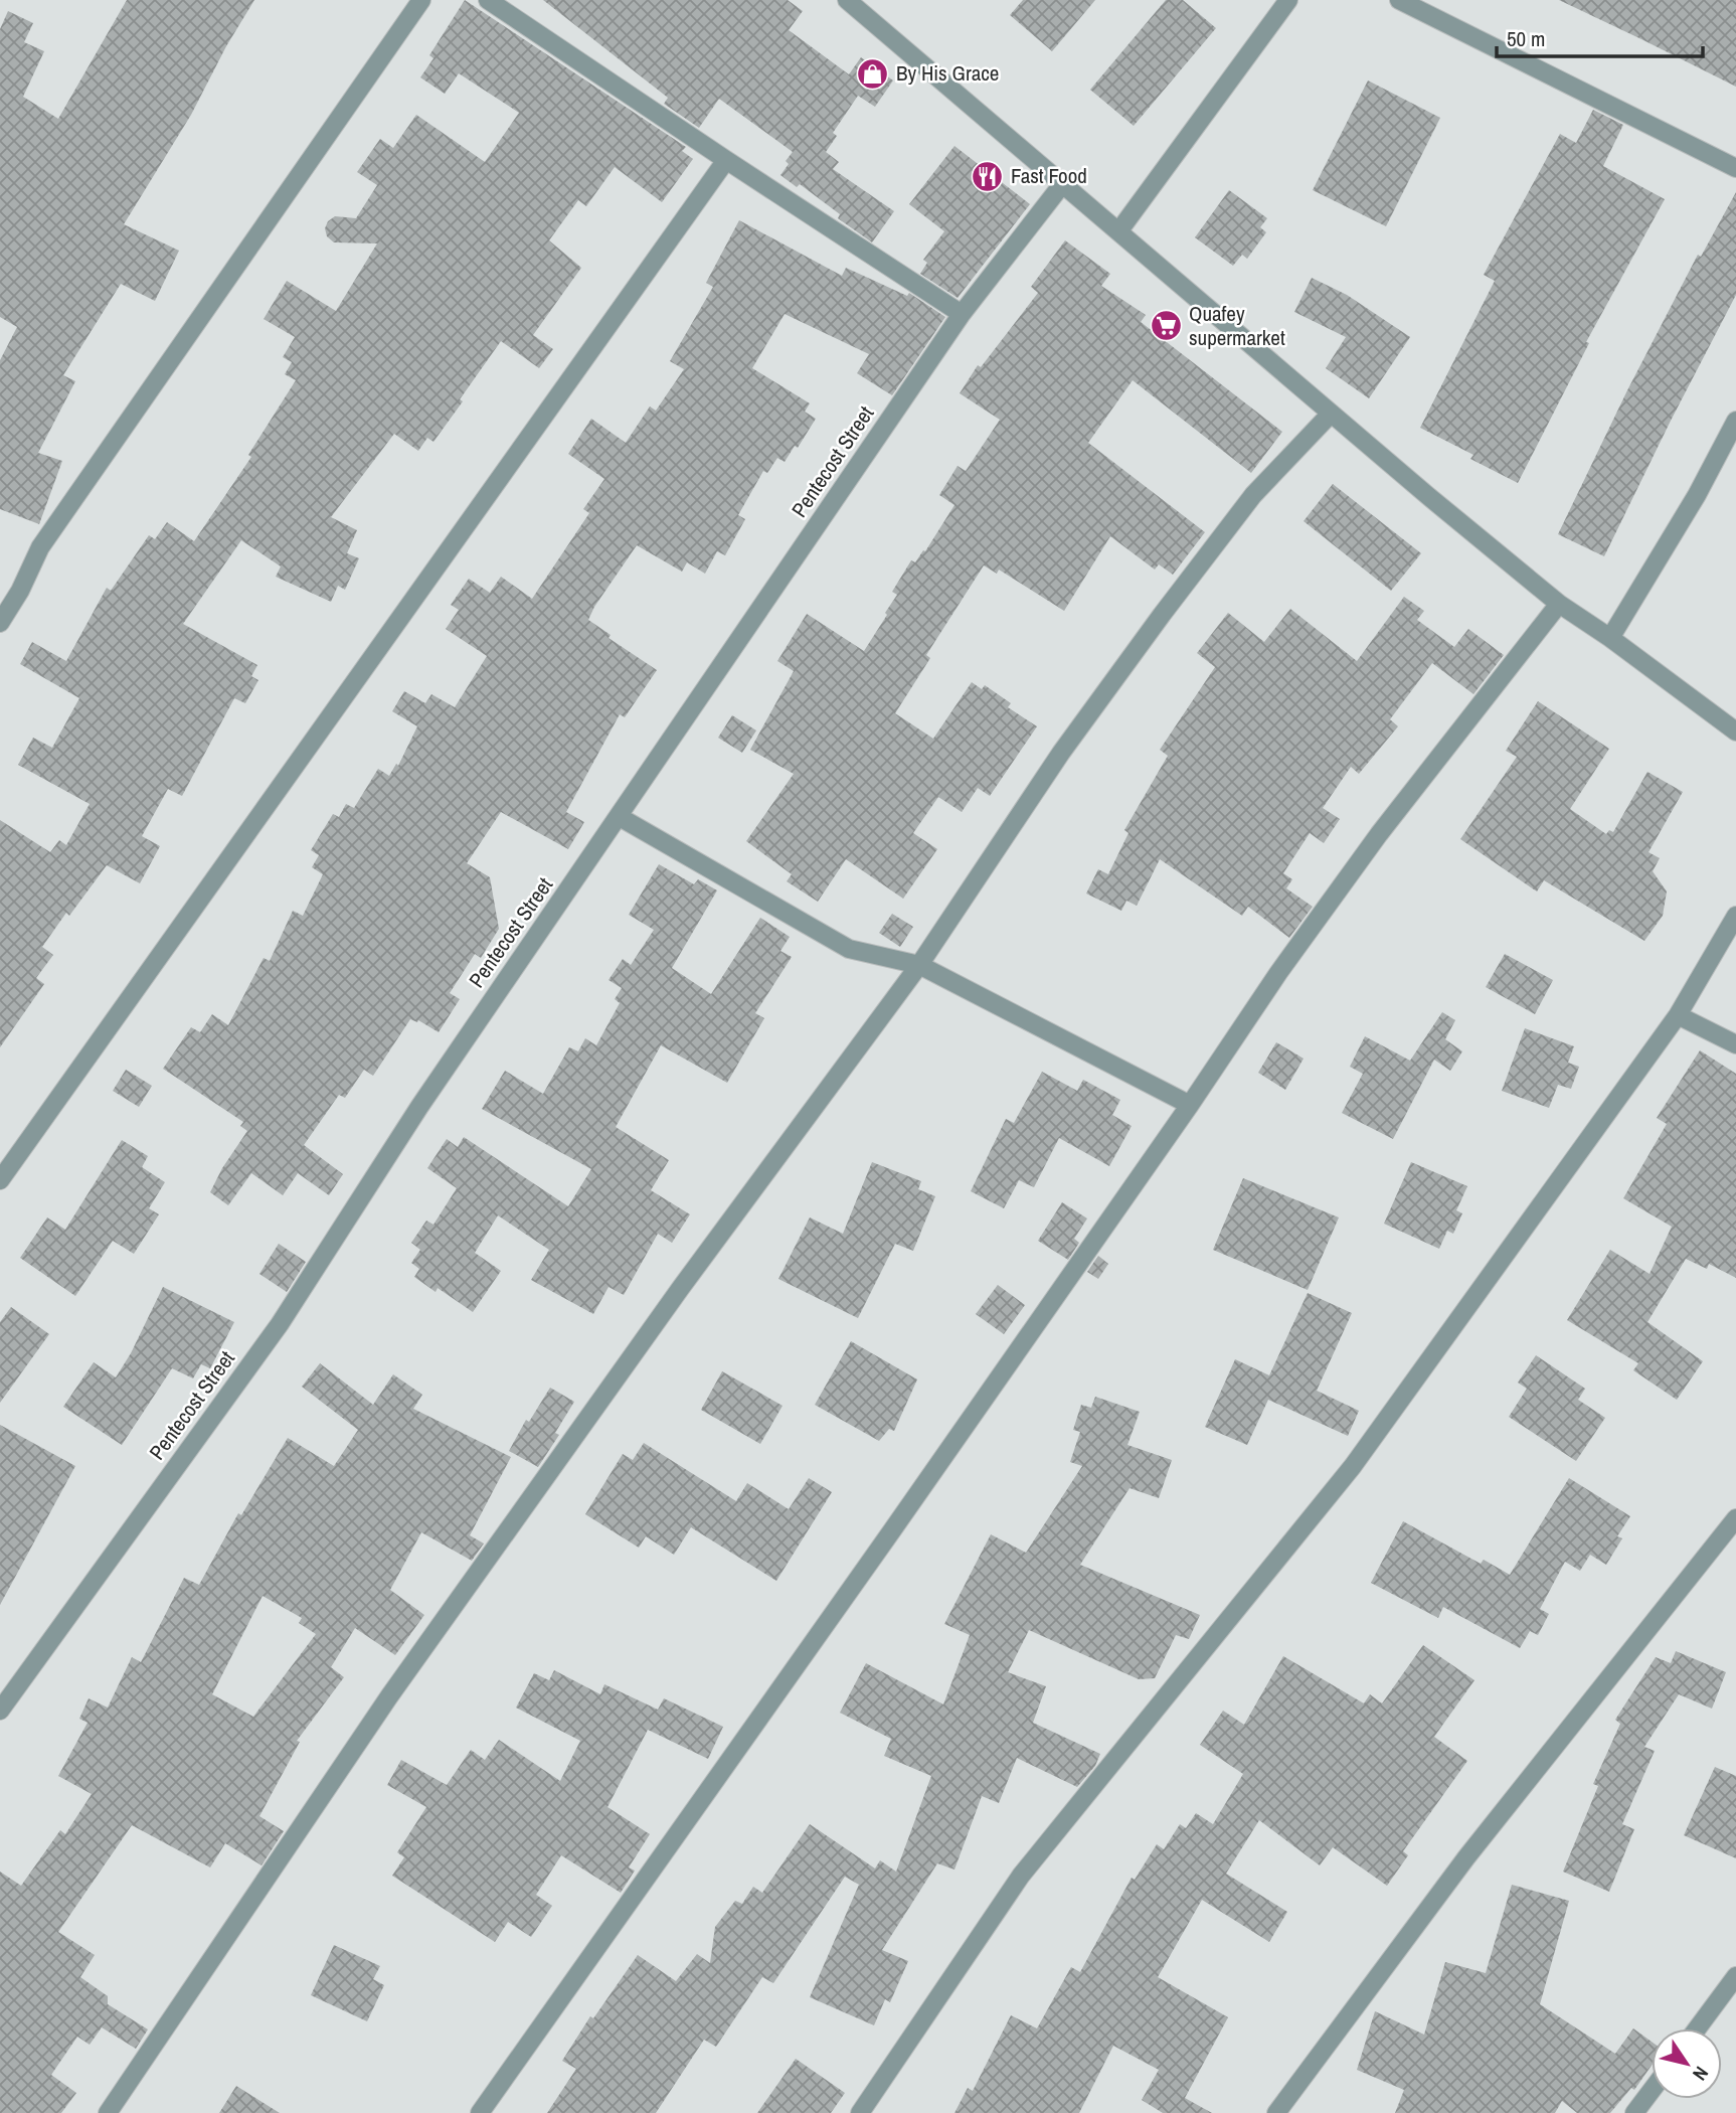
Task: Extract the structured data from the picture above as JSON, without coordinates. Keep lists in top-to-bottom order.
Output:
{
  "streets": {
    "street": ["Pentecost Street"]
  },
  "places": {
    "shop": ["By His Grace"],
    "restaurant": ["Fast Food"],
    "supermarket": ["Quafey supermarket"]
  },
  "scale_bar": "50 m",
  "north": "bottom right"
}
